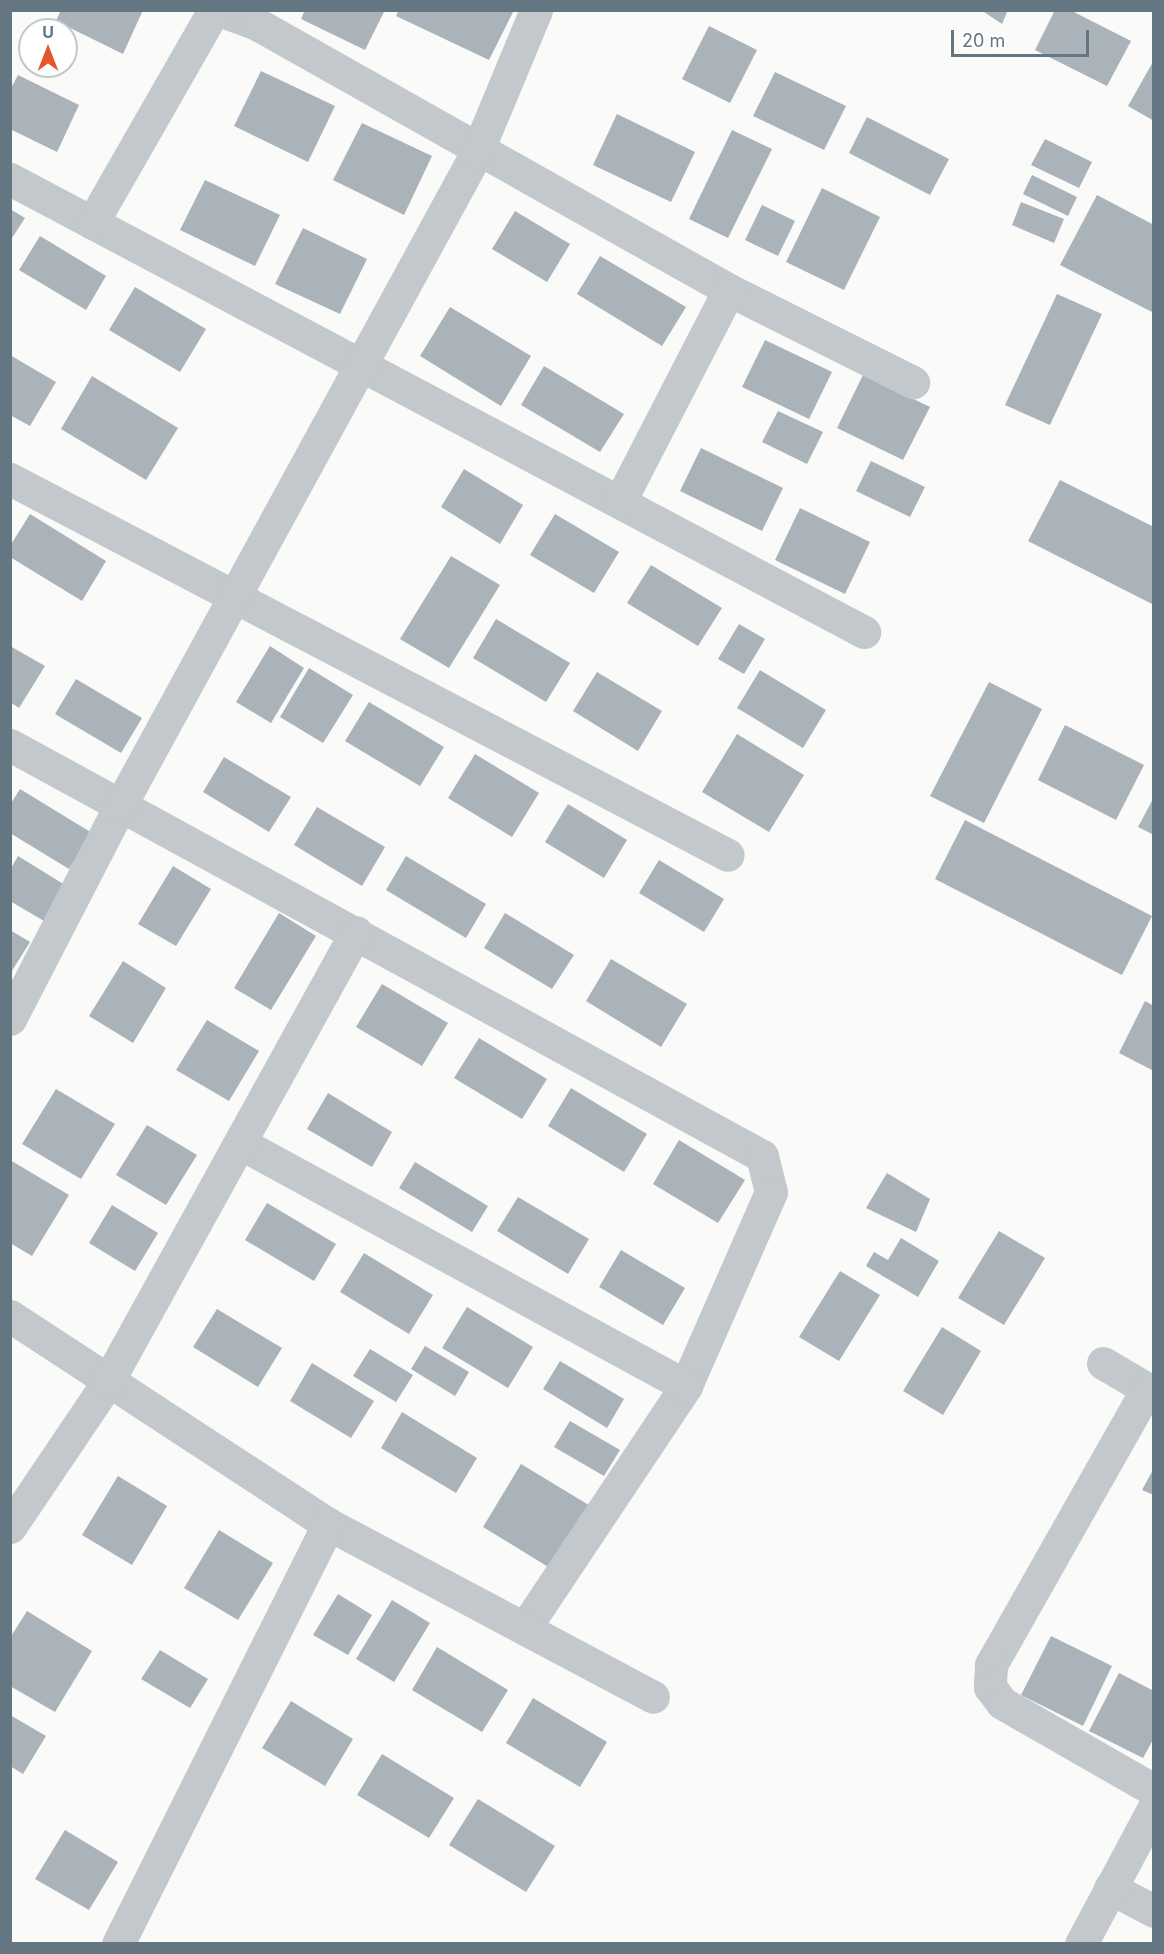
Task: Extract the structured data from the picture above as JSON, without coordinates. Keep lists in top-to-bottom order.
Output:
{
  "scale_bar": "20 m",
  "north": "top"
}
